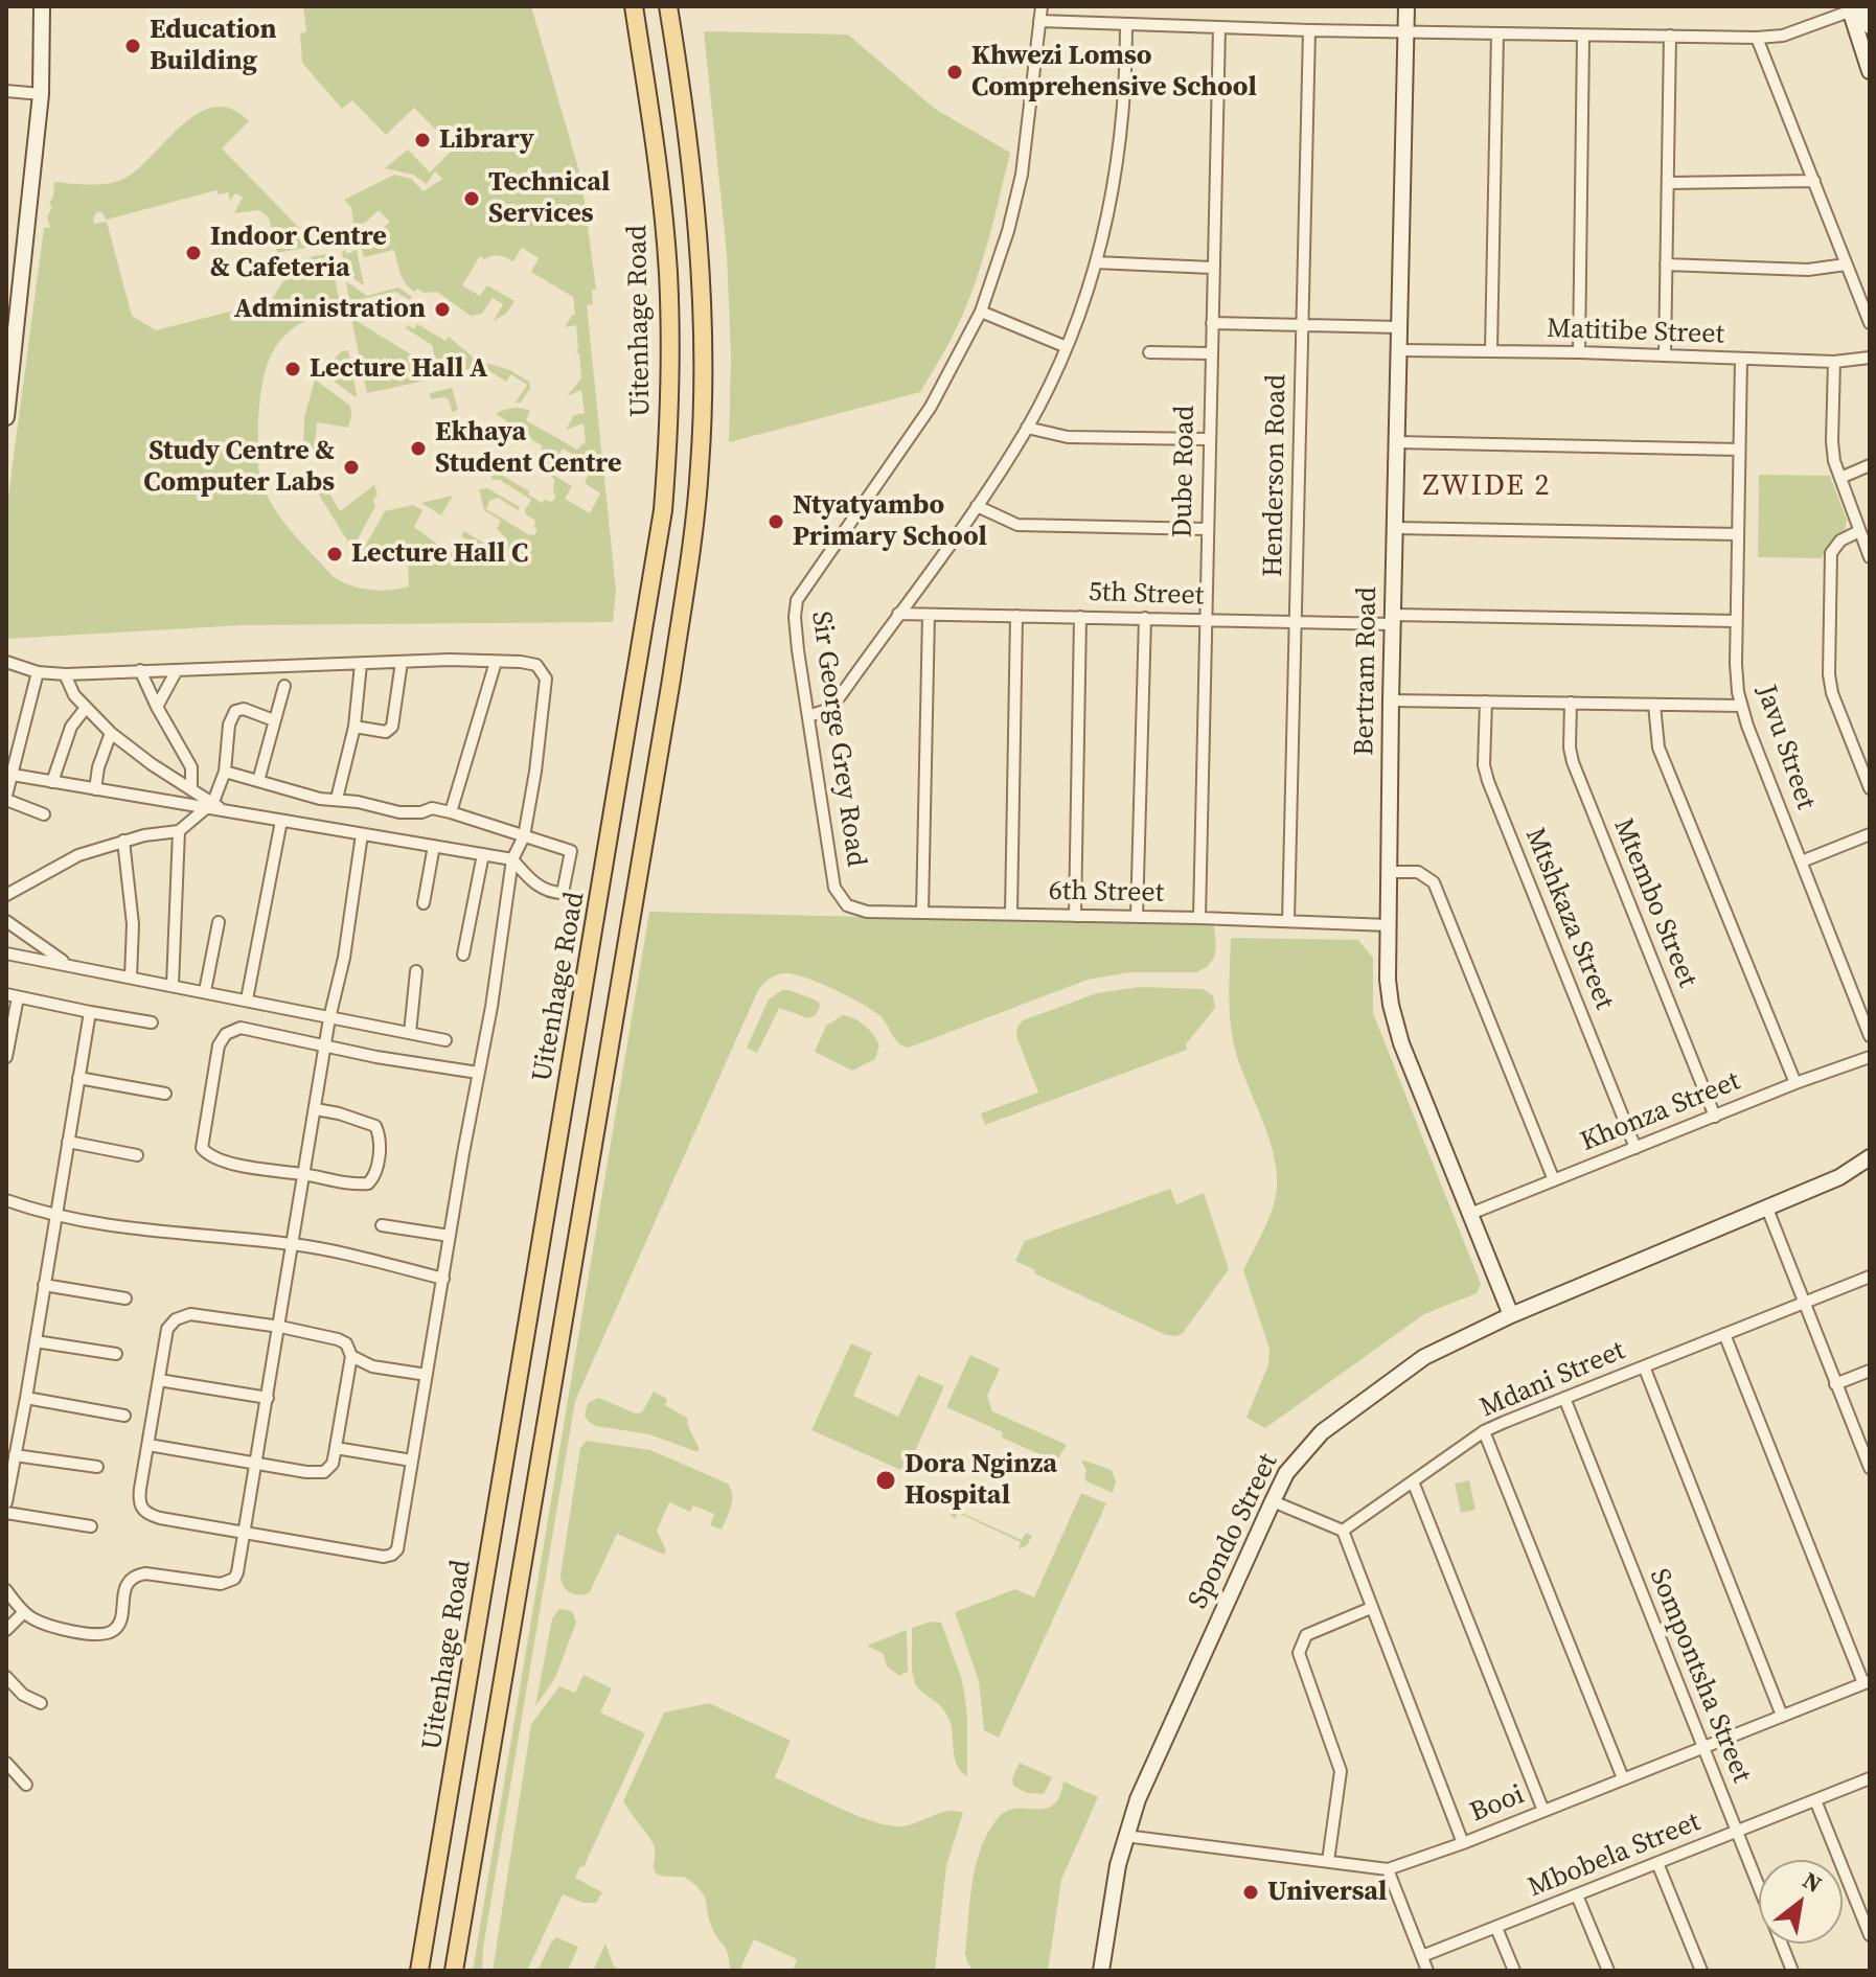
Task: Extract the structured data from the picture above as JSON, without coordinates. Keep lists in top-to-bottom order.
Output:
{
  "streets": {
    "main road": ["Uitenhage Road"],
    "street": [
      "Matitibe Street",
      "Dube Road",
      "Henderson Road",
      "5th Street",
      "Bertram Road",
      "Sir George Grey Road",
      "Javu Street",
      "6th Street",
      "Mtembo Street",
      "Mtshkaza Street",
      "Khonza Street",
      "Mdani Street",
      "Spondo Street",
      "Sompontsha Street",
      "Booi",
      "Mbobela Street"
    ]
  },
  "crossings": [
    ["Matitibe Street", "Bertram Road"],
    ["Matitibe Street", "Javu Street"],
    ["Dube Road", "5th Street"],
    ["Dube Road", "6th Street"],
    ["Henderson Road", "5th Street"],
    ["Henderson Road", "6th Street"],
    ["5th Street", "Bertram Road"],
    ["5th Street", "Javu Street"],
    ["Bertram Road", "6th Street"],
    ["Bertram Road", "Khonza Street"],
    ["Bertram Road", "Spondo Street"],
    ["Sir George Grey Road", "6th Street"],
    ["Mtembo Street", "Khonza Street"],
    ["Mtshkaza Street", "Khonza Street"],
    ["Mdani Street", "Sompontsha Street"],
    ["Spondo Street", "Booi"],
    ["Sompontsha Street", "Booi"],
    ["Sompontsha Street", "Mbobela Street"]
  ],
  "districts": ["ZWIDE 2"],
  "places": [
    "Education Building",
    "Khwezi Lomso Comprehensive School",
    "Library",
    "Technical Services",
    "Indoor Centre & Cafeteria",
    "Administration",
    "Lecture Hall A",
    "Ekhaya Student Centre",
    "Study Centre & Computer Labs",
    "Ntyatyambo Primary School",
    "Lecture Hall C",
    "Dora Nginza Hospital",
    "Universal"
  ],
  "north": "top right"
}
